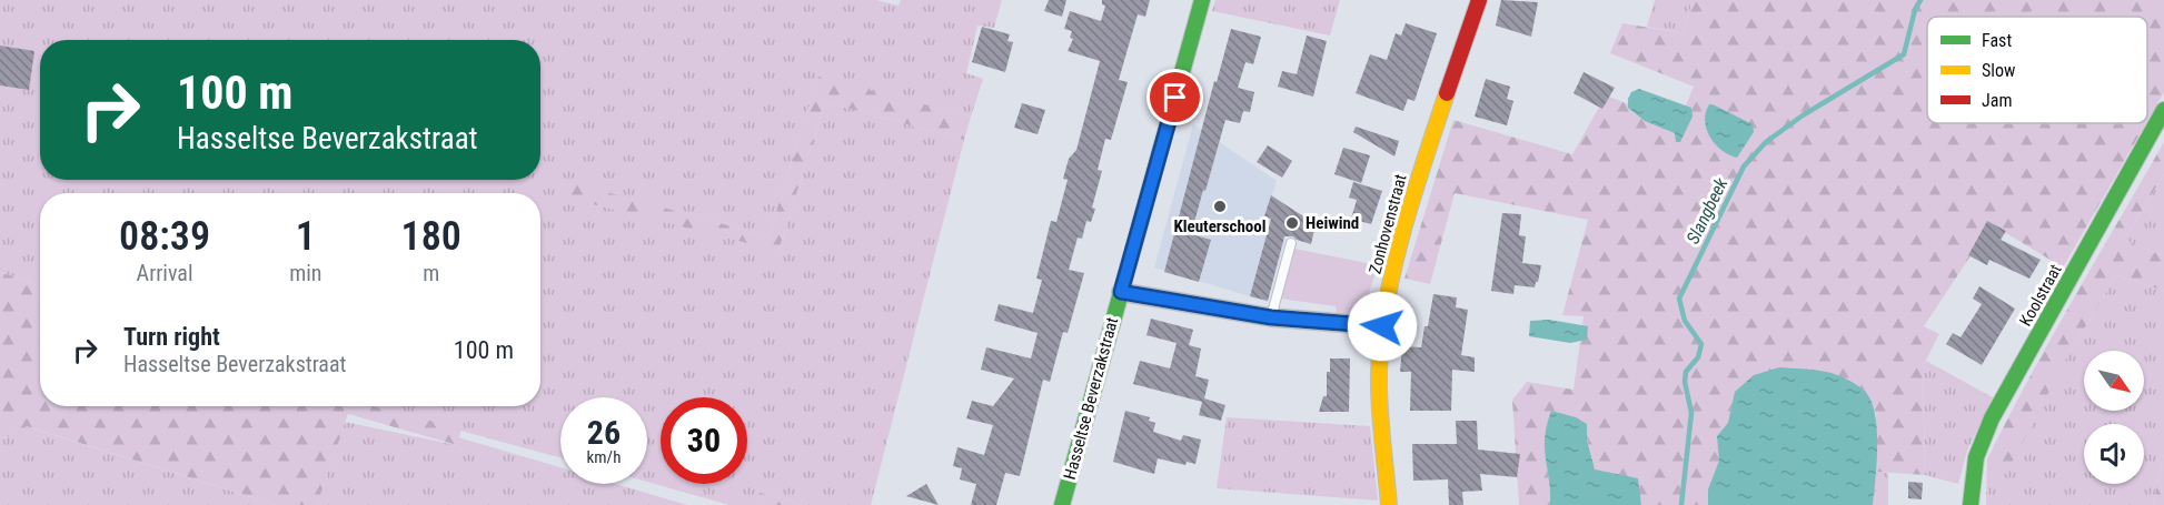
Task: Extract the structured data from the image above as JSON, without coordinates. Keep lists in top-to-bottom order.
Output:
{
  "streets": {
    "street": ["Zonhovenstraat", "Koolstraat", "Hasseltse Beverzakstraat"]
  },
  "water": ["Slangbeek"],
  "places": ["Kleuterschool", "Heiwind"],
  "legend": ["Fast", "Slow", "Jam"],
  "north": "bottom right",
  "page": {
    "turn": ["100 m", "Hasseltse Beverzakstraat"],
    "eta": [
      "08:39",
      "Arrival",
      "1",
      "min",
      "180",
      "m"
    ],
    "list": [
      {
        "name": "Turn right",
        "note": "Hasseltse Beverzakstraat",
        "value": "100 m"
      }
    ],
    "speed": "26 km/h",
    "limit": "30"
  }
}
